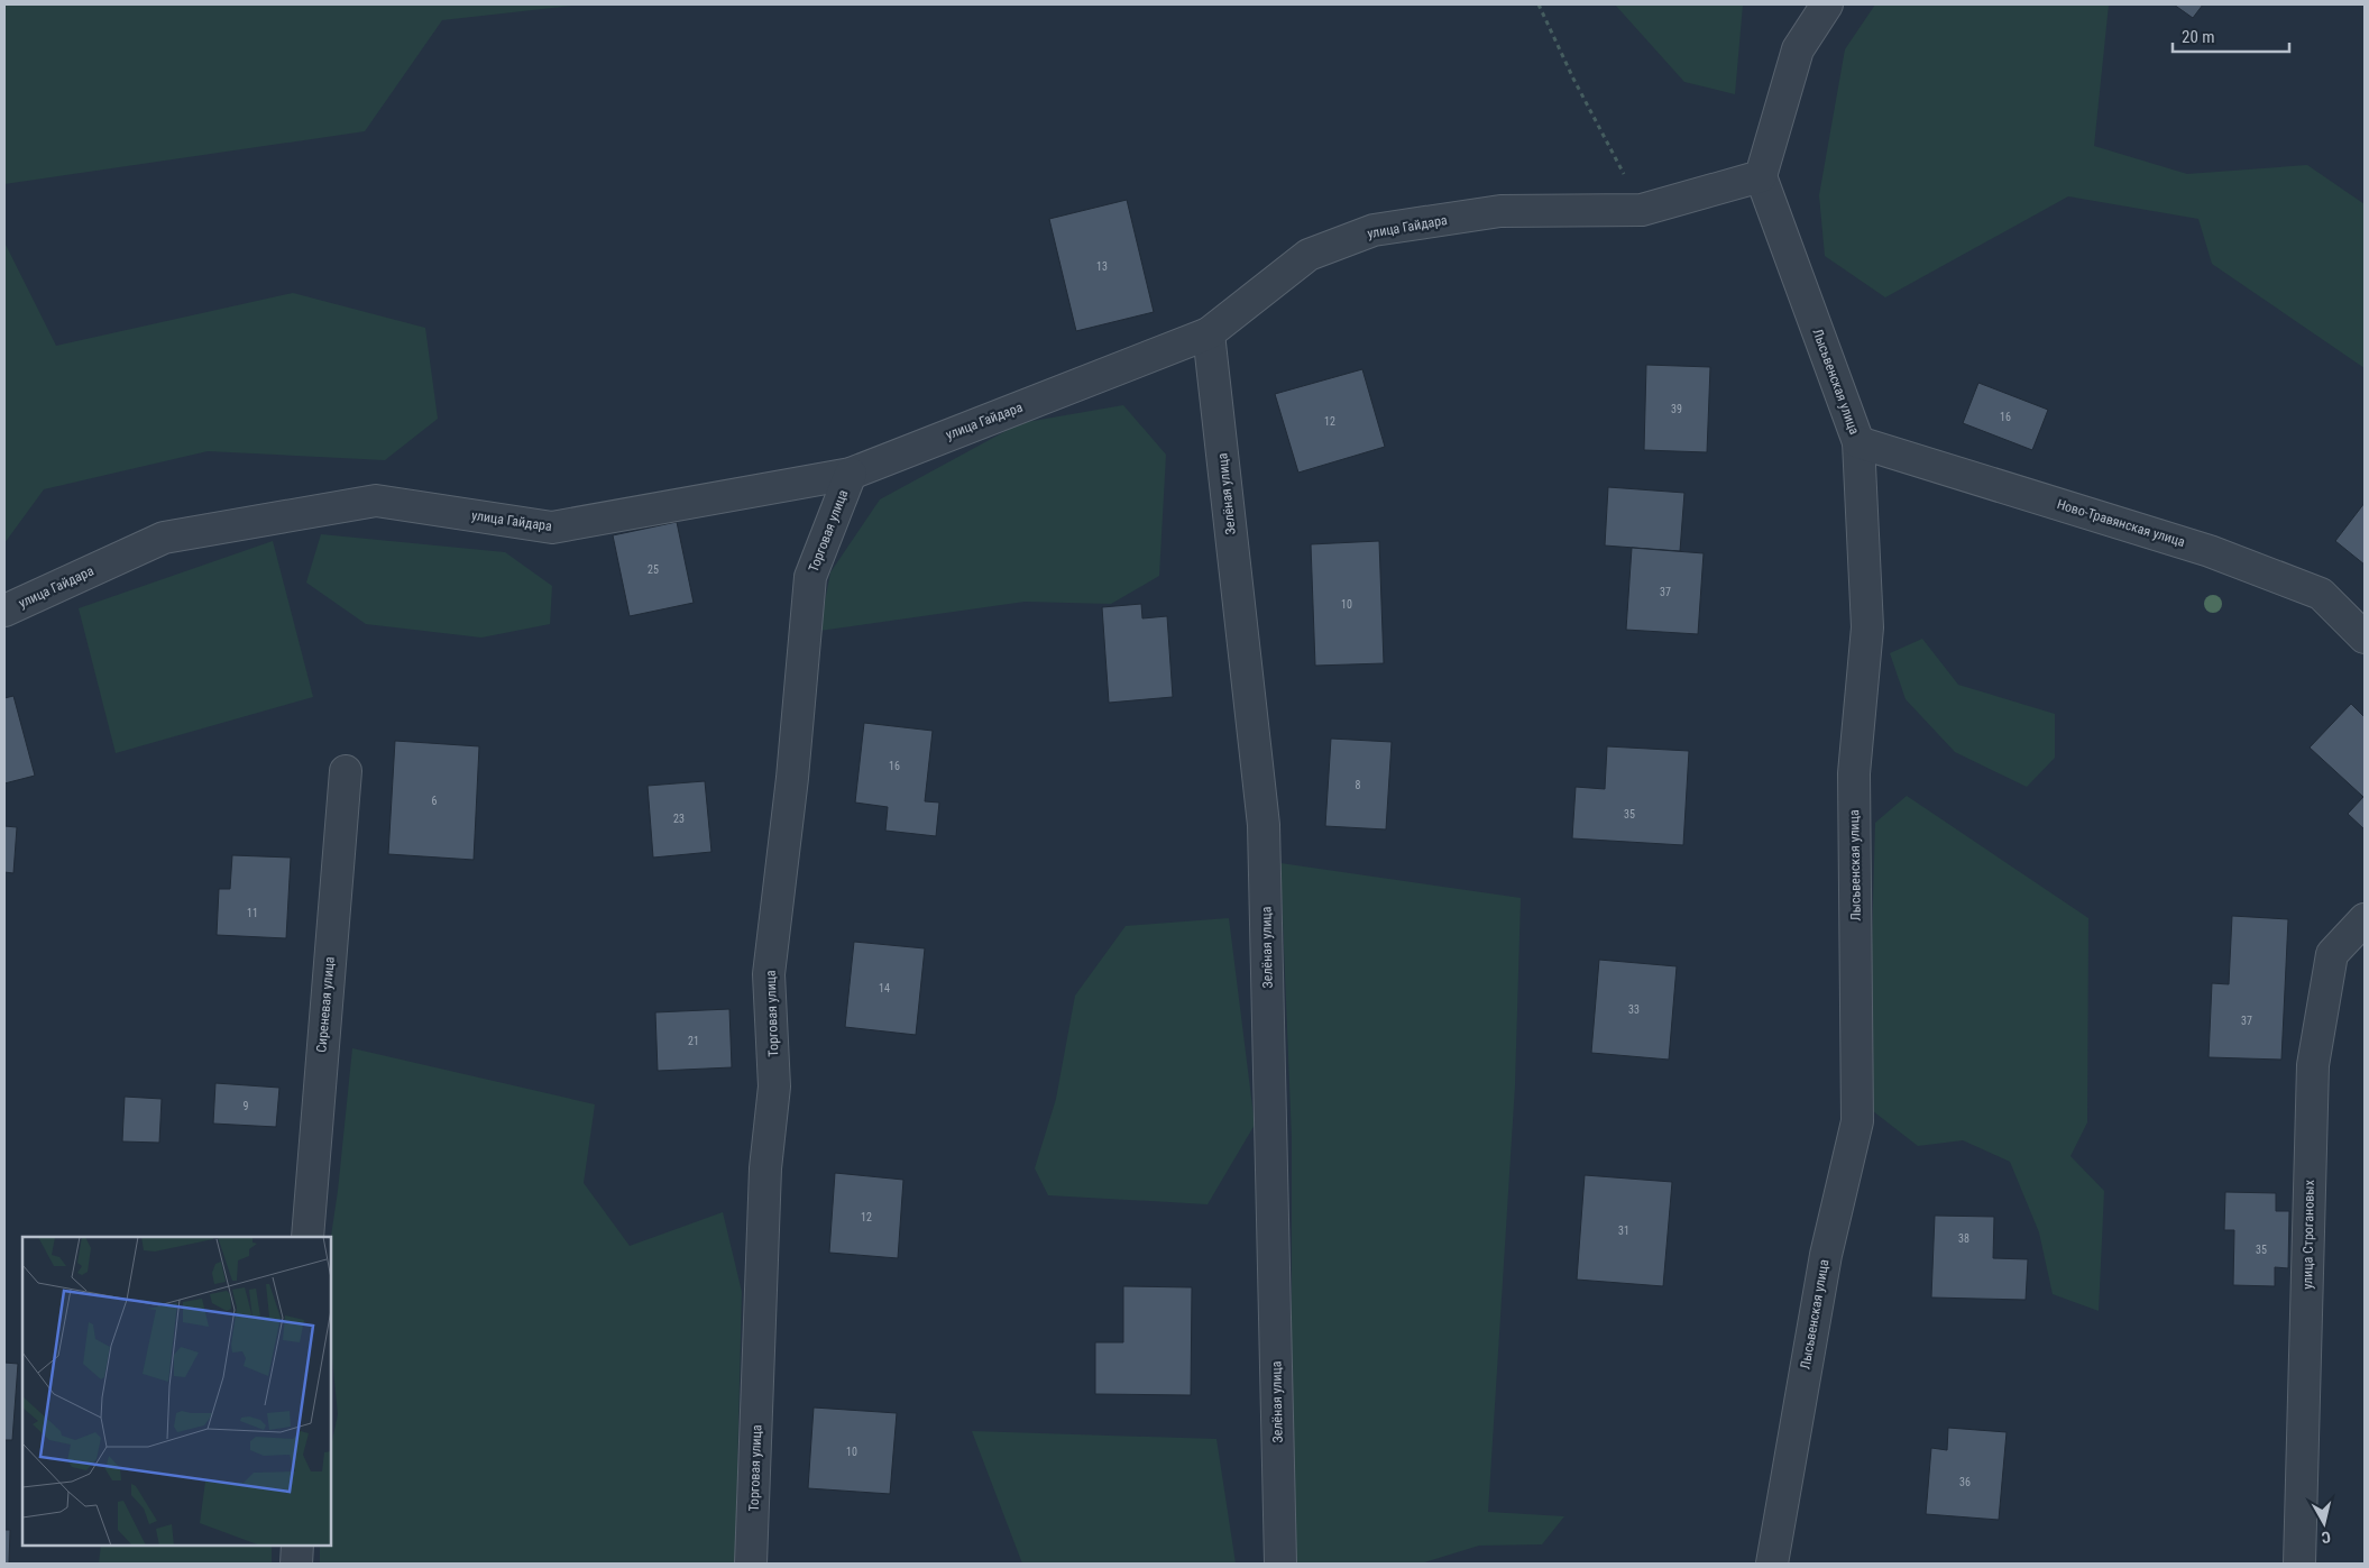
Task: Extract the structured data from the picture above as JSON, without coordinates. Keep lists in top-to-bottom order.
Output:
{
  "streets": {
    "street": [
      "улица Гайдара",
      "Лысьвенская улица",
      "Зелёная улица",
      "Ново-Травянская улица",
      "Торговая улица",
      "Сиреневая улица",
      "улица Строгановых"
    ]
  },
  "crossings": [
    ["улица Гайдара", "Лысьвенская улица"],
    ["улица Гайдара", "Зелёная улица"],
    ["улица Гайдара", "Торговая улица"],
    ["Лысьвенская улица", "Ново-Травянская улица"]
  ],
  "house_numbers": [
    "13",
    "39",
    "16",
    "12",
    "25",
    "37",
    "10",
    "16",
    "8",
    "6",
    "35",
    "23",
    "11",
    "14",
    "33",
    "37",
    "21",
    "9",
    "12",
    "31",
    "38",
    "35",
    "10",
    "36"
  ],
  "scale_bar": "20 m",
  "north": "bottom"
}
